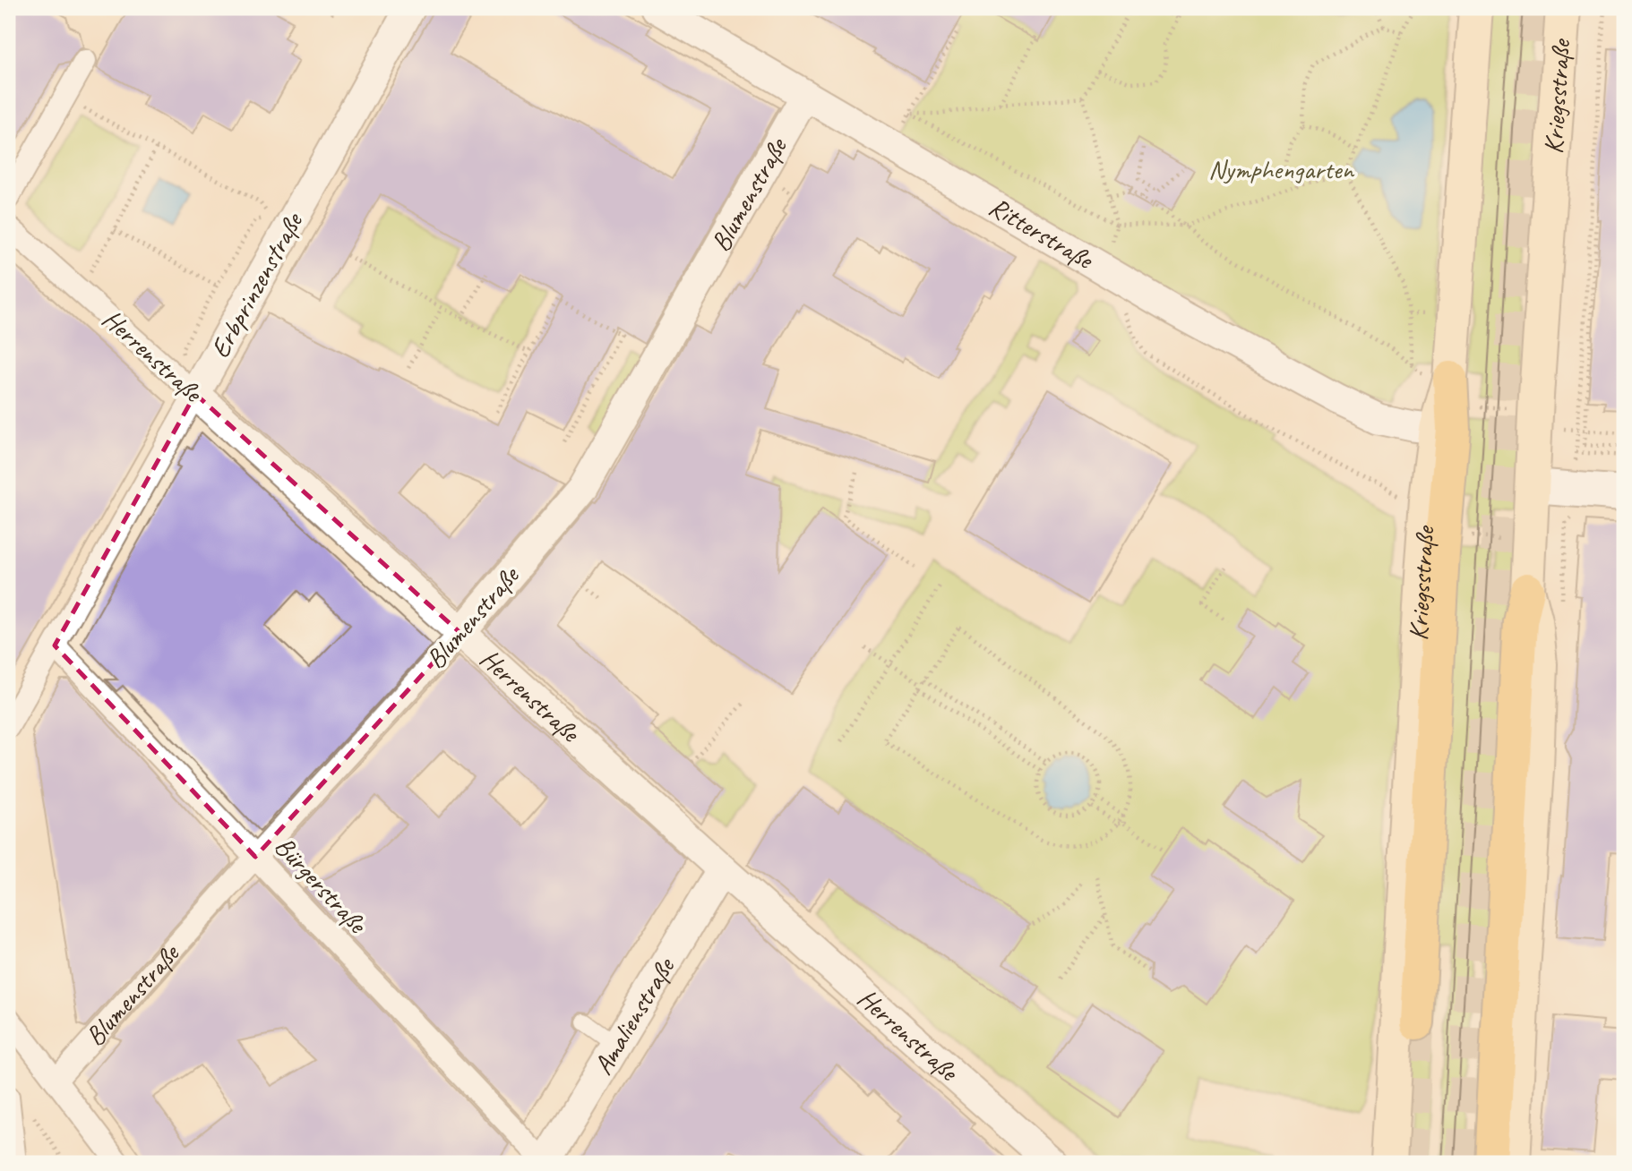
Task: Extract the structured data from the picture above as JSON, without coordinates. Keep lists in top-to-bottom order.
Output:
{
  "streets": {
    "main road": ["Kriegsstraße"],
    "street": [
      "Blumenstraße",
      "Ritterstraße",
      "Erbprinzenstraße",
      "Herrenstraße",
      "Bürgerstraße",
      "Amalienstraße"
    ]
  },
  "crossings": [
    ["Kriegsstraße", "Ritterstraße"],
    ["Blumenstraße", "Ritterstraße"],
    ["Blumenstraße", "Herrenstraße"],
    ["Blumenstraße", "Bürgerstraße"],
    ["Erbprinzenstraße", "Herrenstraße"],
    ["Erbprinzenstraße", "Bürgerstraße"],
    ["Herrenstraße", "Amalienstraße"],
    ["Bürgerstraße", "Amalienstraße"]
  ],
  "parks": ["Nymphengarten"]
}
